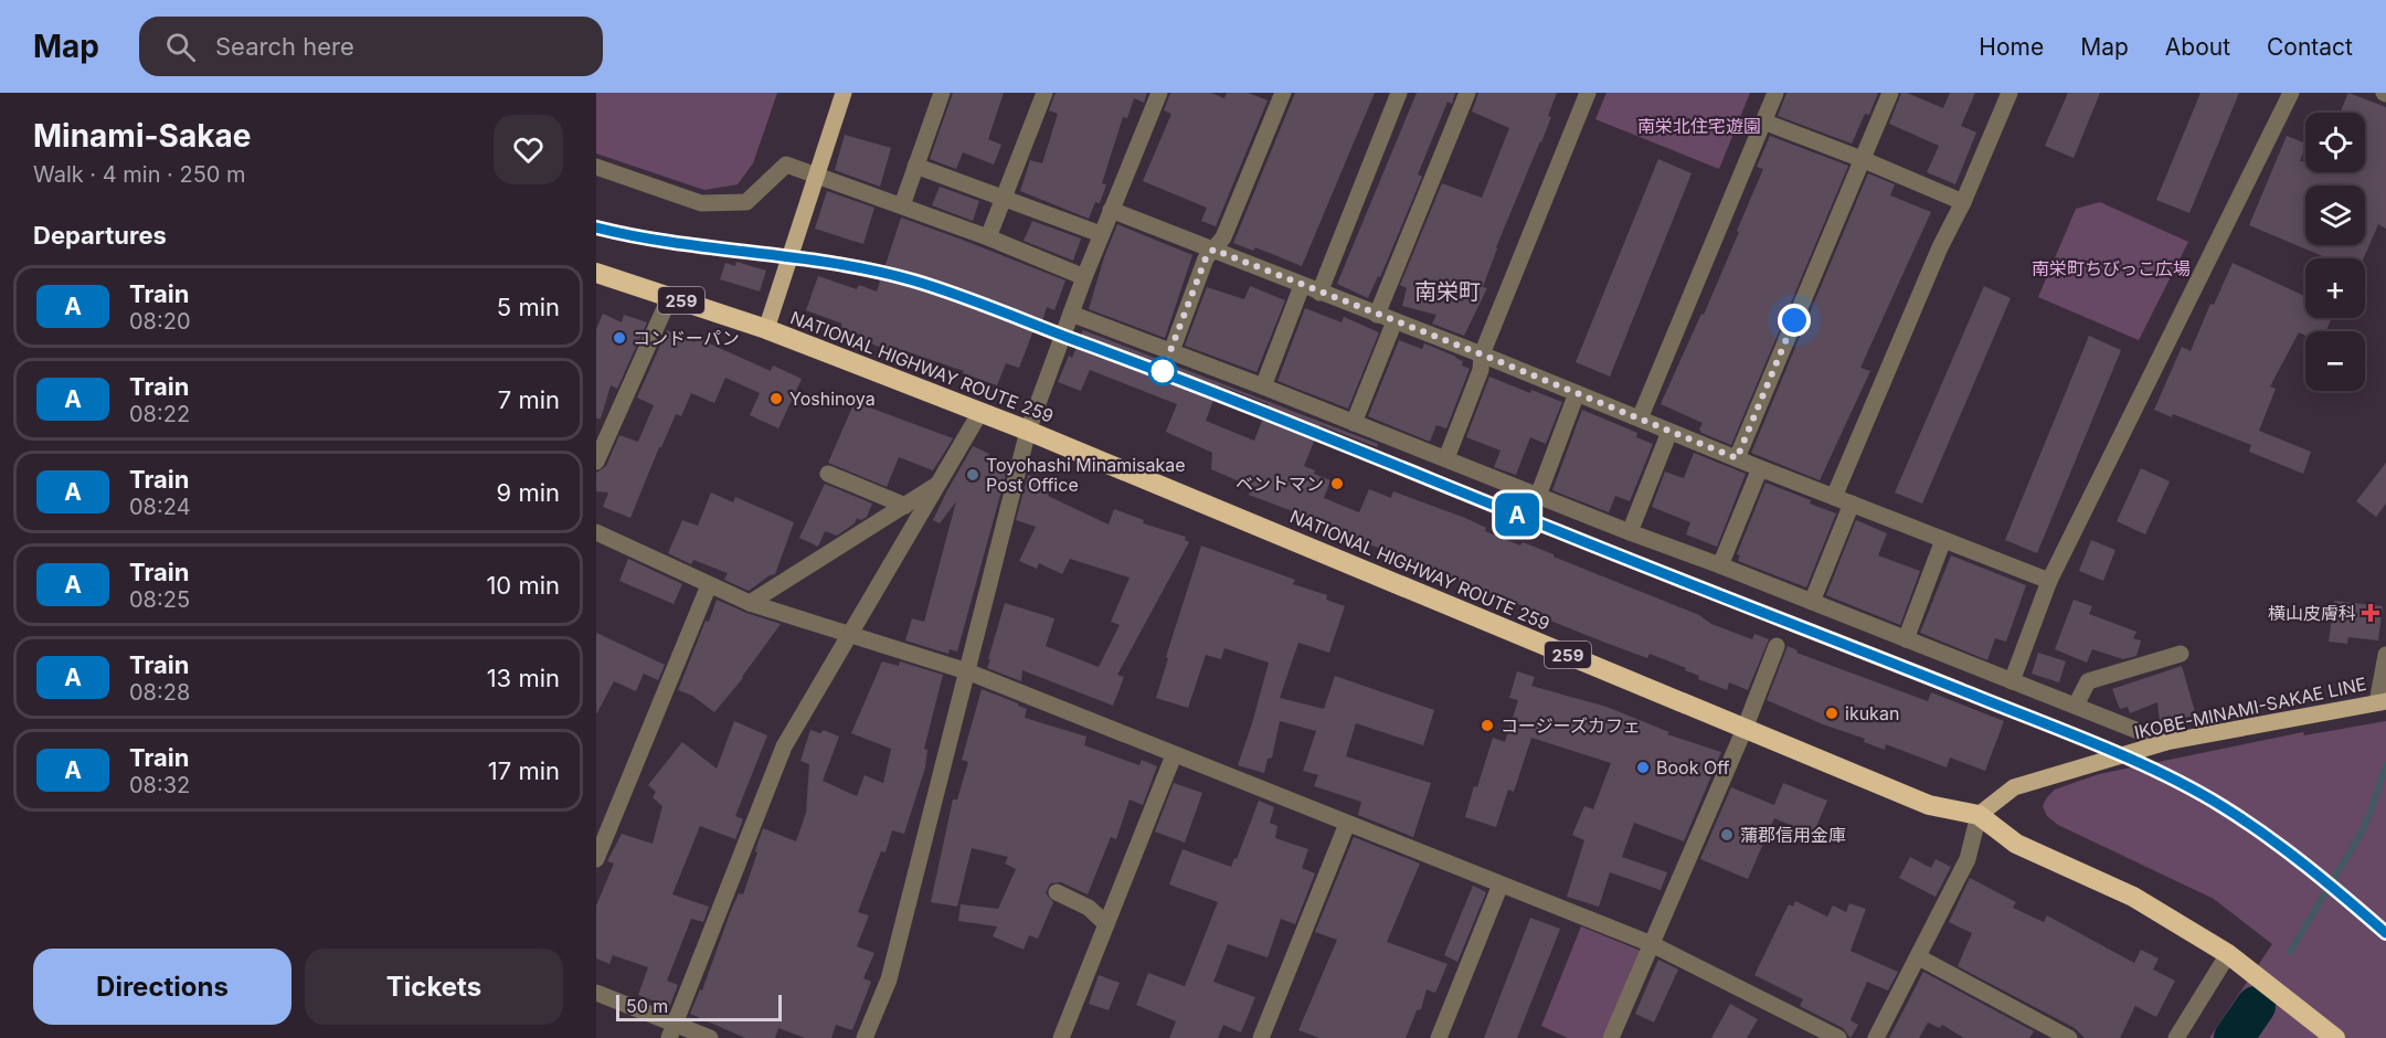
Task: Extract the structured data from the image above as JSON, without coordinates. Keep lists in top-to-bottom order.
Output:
{
  "streets": {
    "highway": ["259", "NATIONAL HIGHWAY ROUTE 259"],
    "main road": ["IKOBE-MINAMI-SAKAE LINE"]
  },
  "crossings": [
    ["NATIONAL HIGHWAY ROUTE 259", "IKOBE-MINAMI-SAKAE LINE"]
  ],
  "districts": ["南栄町"],
  "parks": ["南栄北住宅遊園", "南栄町ちびっこ広場"],
  "places": {
    "other": [
      "コンドーパン",
      "Yoshinoya",
      "Toyohashi Minamisakae Post Office",
      "ベントマン",
      "ikukan",
      "コージーズカフェ",
      "Book Off",
      "蒲郡信用金庫"
    ],
    "health": ["横山皮膚科"]
  },
  "scale_bar": "50 m",
  "page": {
    "header": "Map",
    "search": "Search here",
    "nav": [
      "Home",
      "Map",
      "About",
      "Contact"
    ],
    "heading": [
      ["Minami-Sakae", "Walk · 4 min · 250 m"],
      "Departures"
    ],
    "on_map": "A",
    "map_buttons": ["+", "−"],
    "list": [
      {
        "mark": "A",
        "name": "Train",
        "note": "08:20",
        "value": "5 min"
      },
      {
        "mark": "A",
        "name": "Train",
        "note": "08:22",
        "value": "7 min"
      },
      {
        "mark": "A",
        "name": "Train",
        "note": "08:24",
        "value": "9 min"
      },
      {
        "mark": "A",
        "name": "Train",
        "note": "08:25",
        "value": "10 min"
      },
      {
        "mark": "A",
        "name": "Train",
        "note": "08:28",
        "value": "13 min"
      },
      {
        "mark": "A",
        "name": "Train",
        "note": "08:32",
        "value": "17 min"
      }
    ],
    "buttons": ["Directions", "Tickets"],
    "scale": "50 m"
  }
}
